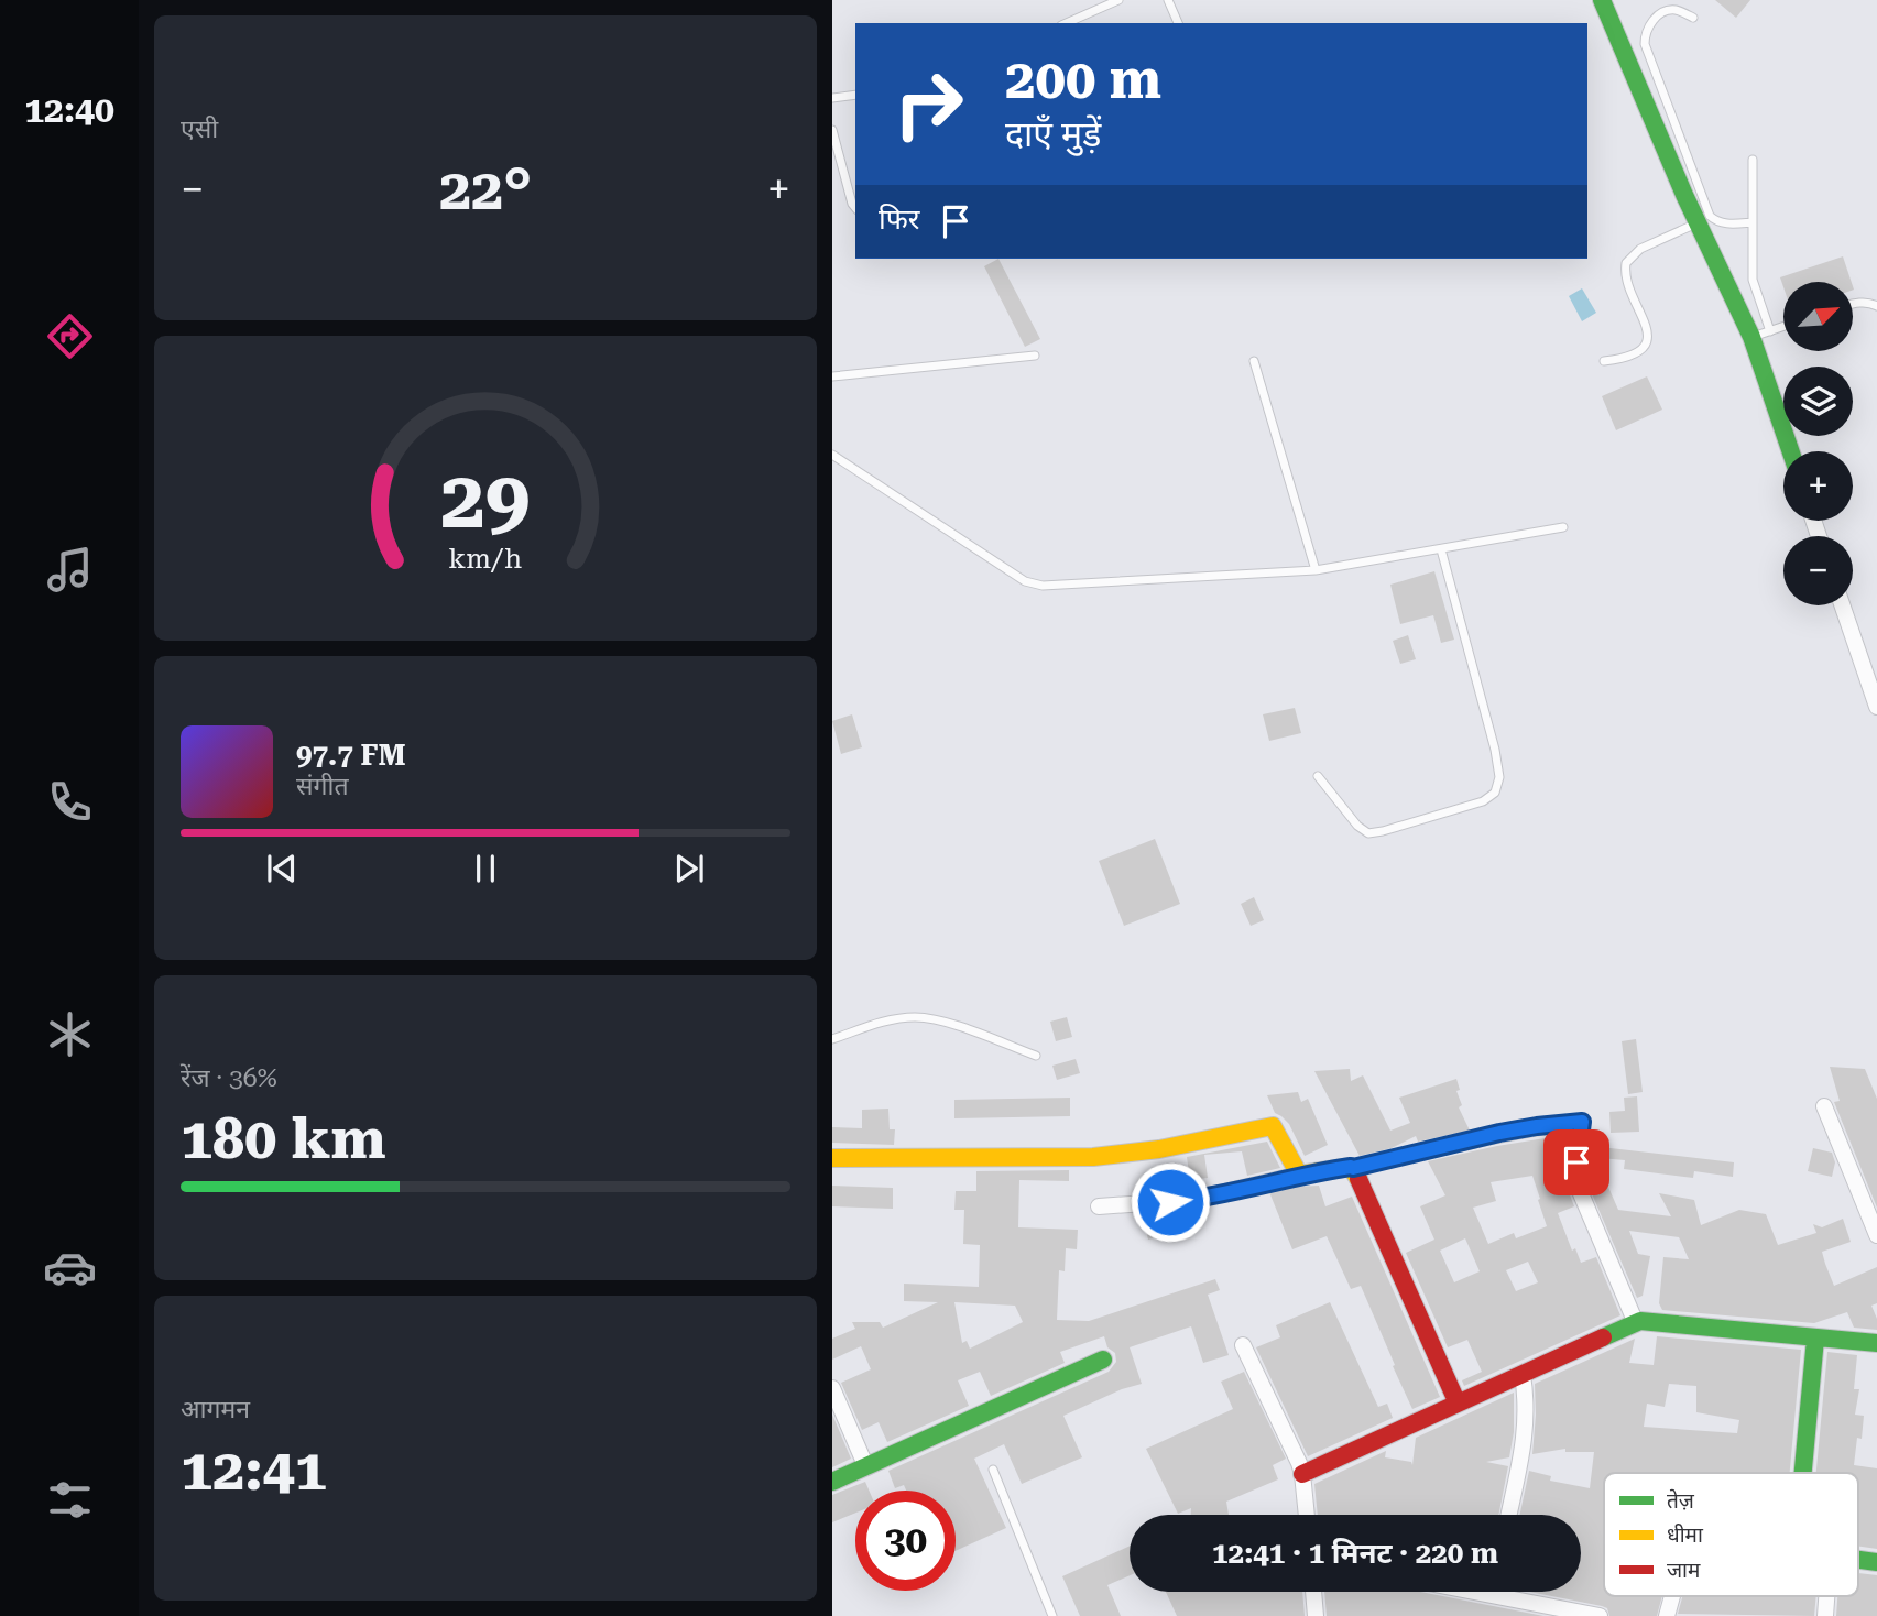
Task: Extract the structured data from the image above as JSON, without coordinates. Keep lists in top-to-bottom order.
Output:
{
  "legend": ["तेज़", "धीमा", "जाम"],
  "north": "top right",
  "page": {
    "tabs": "12:40",
    "tile": [
      "एसी",
      ["रेंज · 36%", "180 km"],
      ["आगमन", "12:41"]
    ],
    "turn": ["200 m", "दाएँ मुड़ें"],
    "heat": ["−", "22°", "+"],
    "then": "फिर",
    "map_buttons": ["+", "−"],
    "song": ["97.7 FM", "संगीत"],
    "limit": "30",
    "trip": "12:41 · 1 मिनट · 220 m",
    "gauge": ["29", "km/h"]
  }
}
